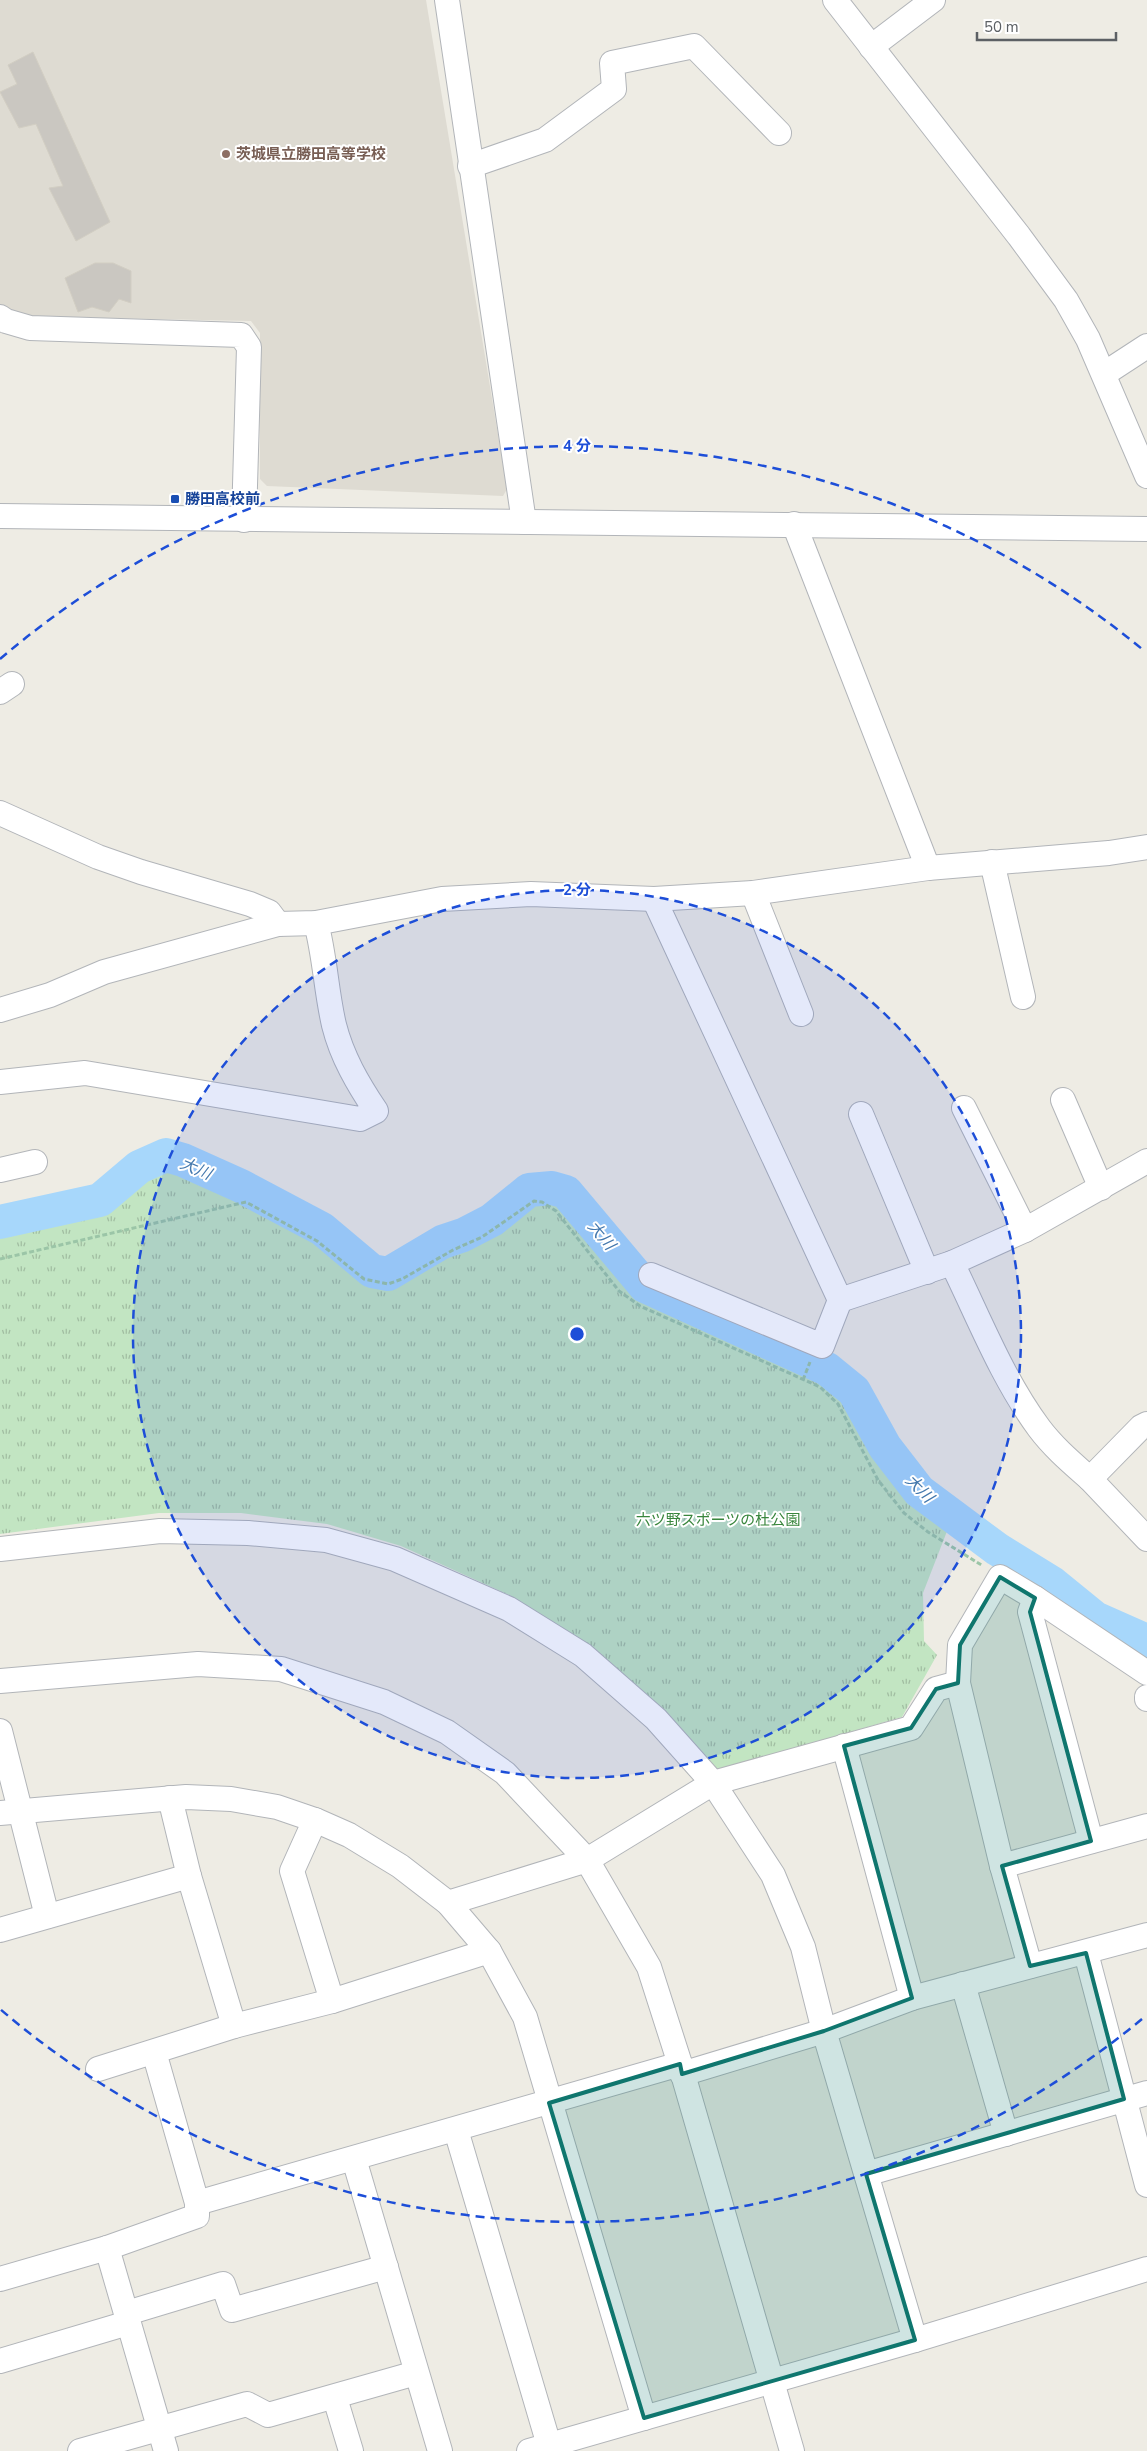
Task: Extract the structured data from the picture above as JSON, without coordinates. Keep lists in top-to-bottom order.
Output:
{
  "water": ["大川"],
  "parks": ["六ツ野スポーツの杜公園"],
  "places": {
    "other": ["茨城県立勝田高等学校"],
    "transit": ["勝田高校前"]
  },
  "scale_bar": "50 m",
  "rings": ["4 分", "2 分"]
}
